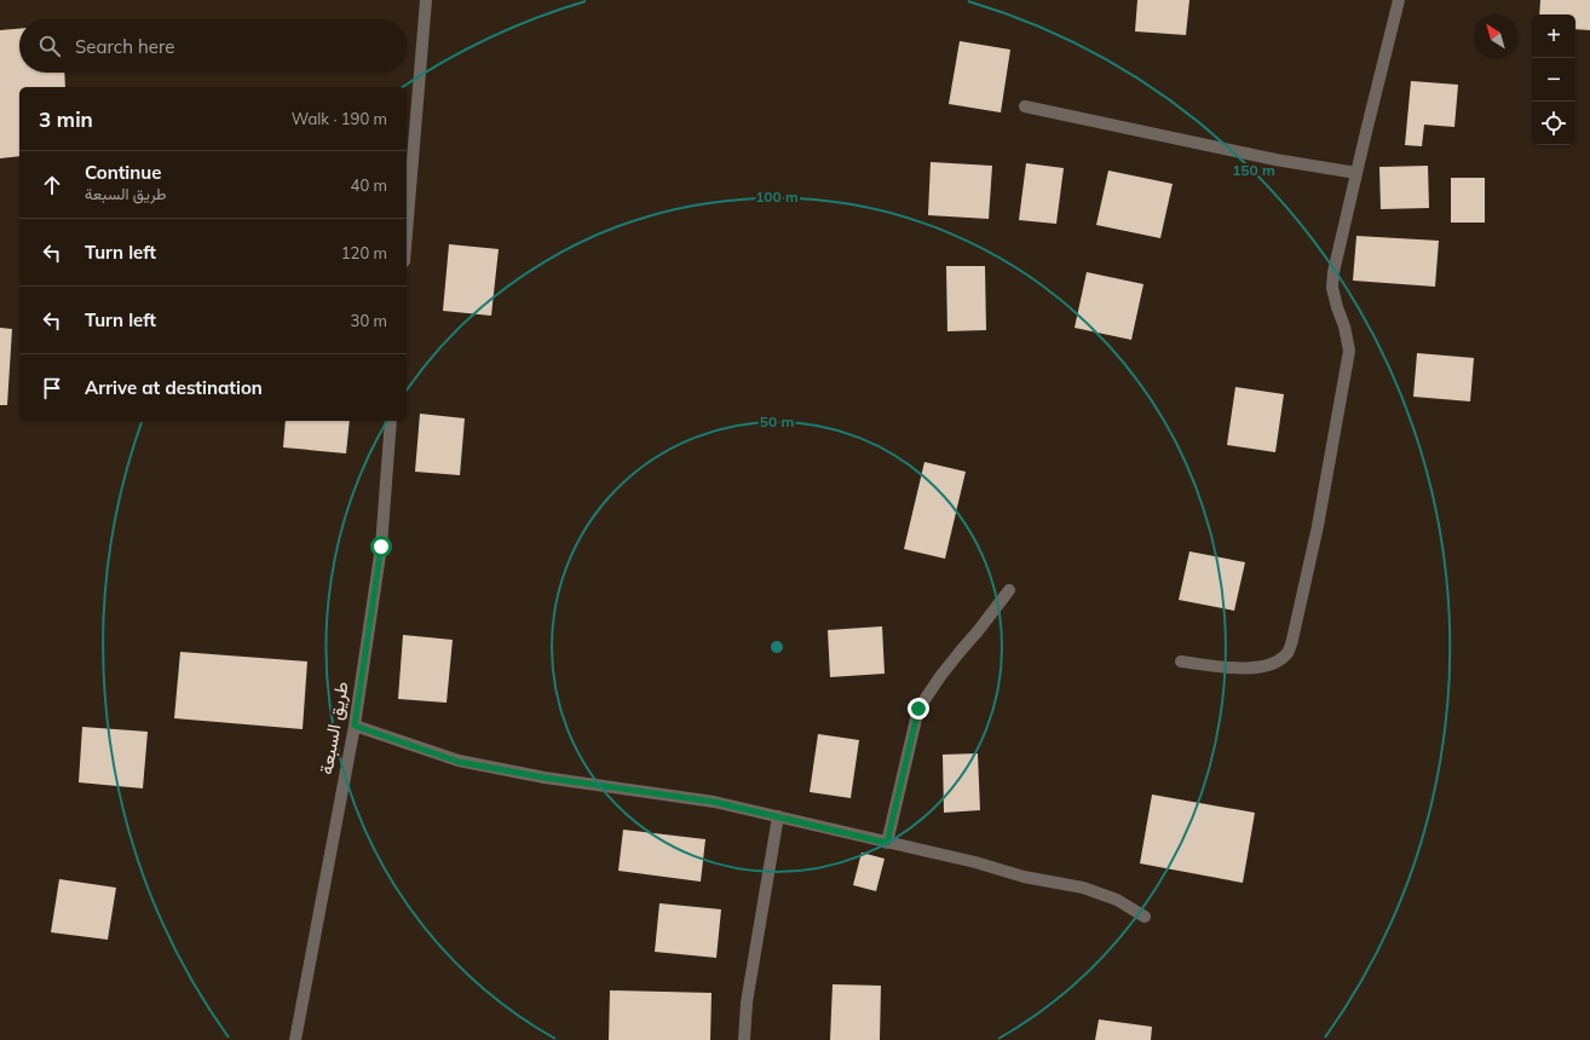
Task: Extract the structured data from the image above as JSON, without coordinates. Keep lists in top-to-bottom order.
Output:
{
  "streets": {
    "street": ["طريق السبعة"]
  },
  "north": "top left",
  "page": {
    "map_buttons": ["+", "−"],
    "search": "Search here",
    "heading": ["3 min", "Walk · 190 m"],
    "list": [
      ["Continue", "طريق السبعة", "40 m"],
      ["Turn left", "120 m"],
      ["Turn left", "30 m"],
      "Arrive at destination"
    ]
  },
  "rings": ["150 m", "100 m", "50 m"]
}
